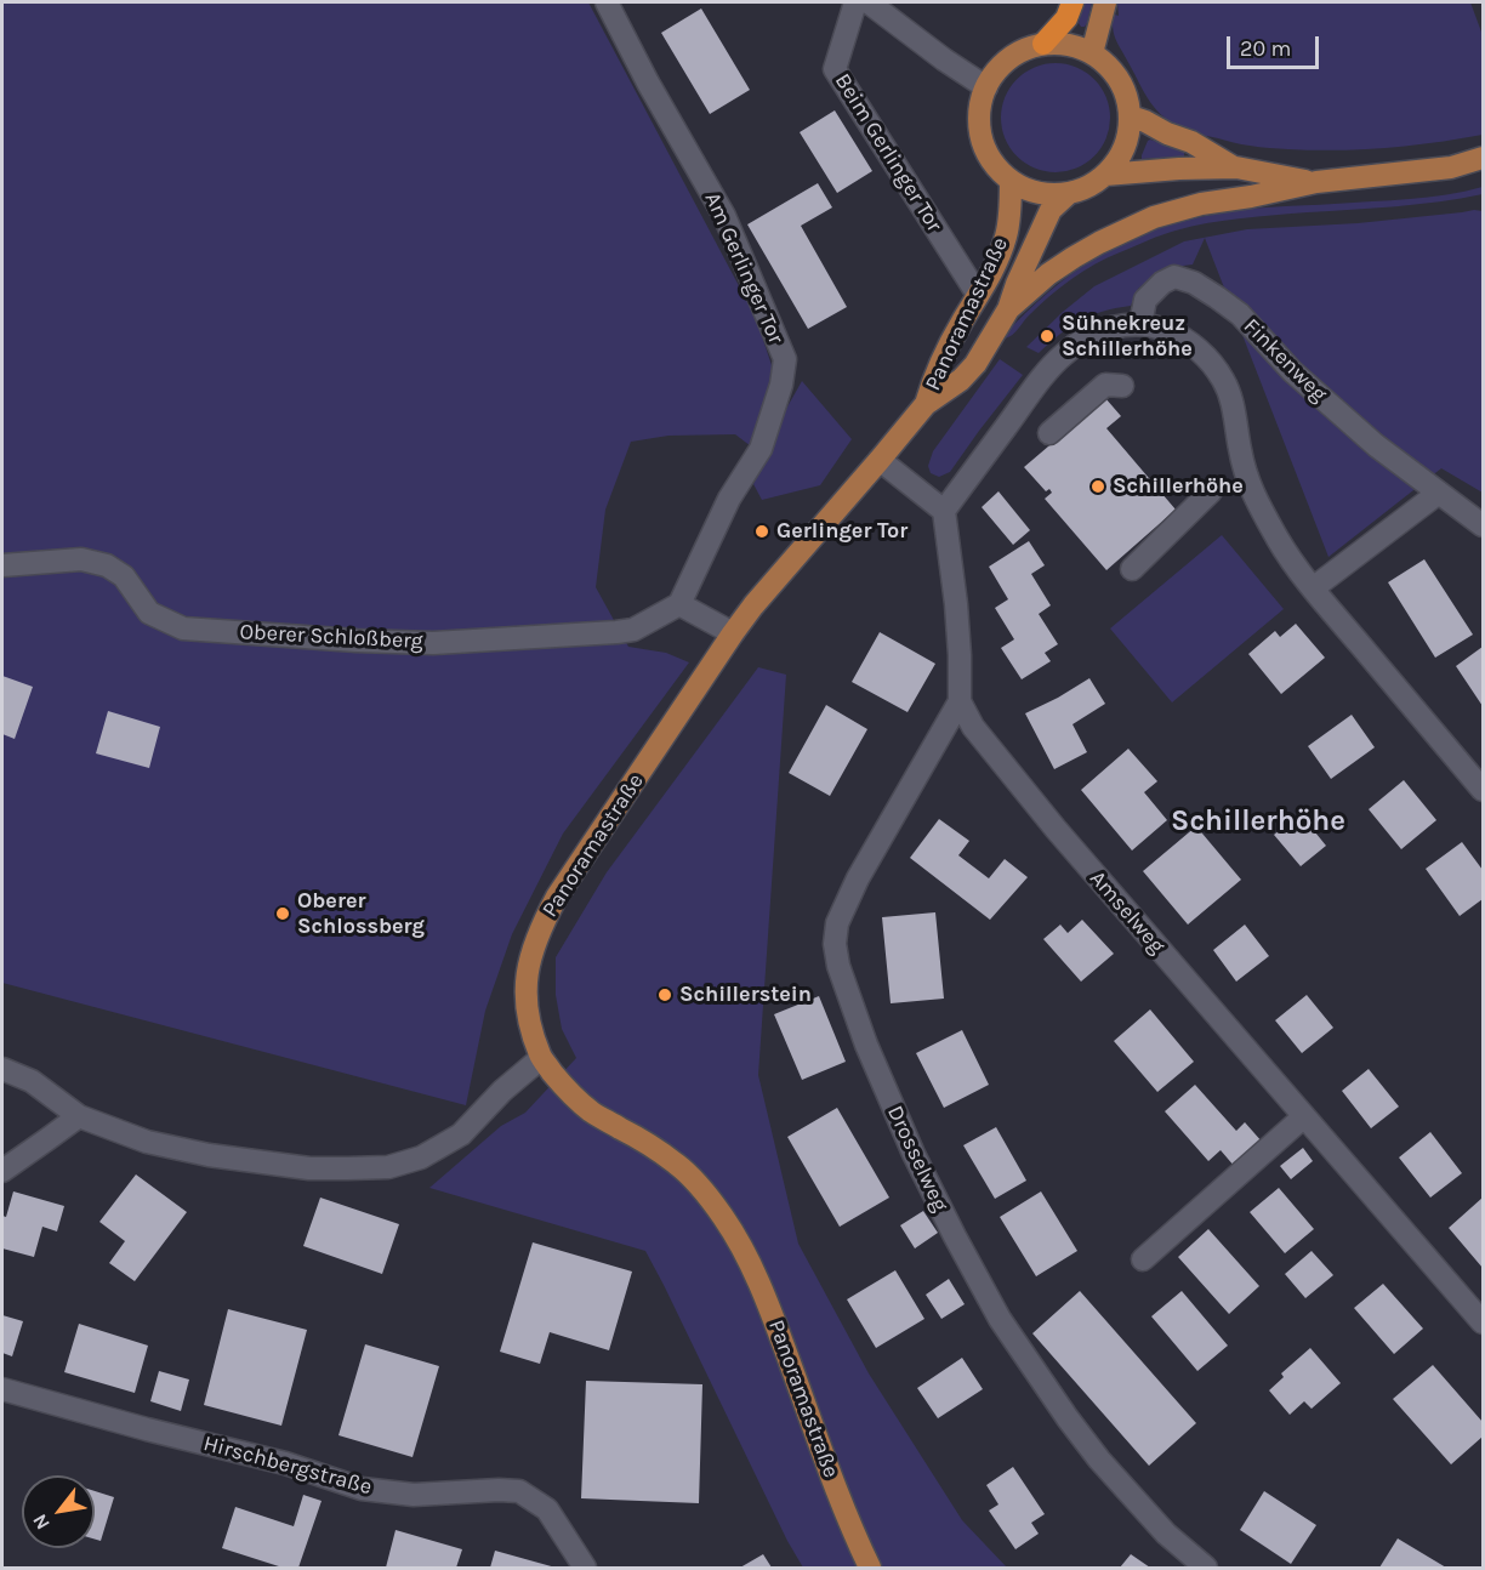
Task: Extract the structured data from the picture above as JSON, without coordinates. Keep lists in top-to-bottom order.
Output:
{
  "streets": {
    "main road": ["Panoramastraße"],
    "street": [
      "Beim Gerlinger Tor",
      "Am Gerlinger Tor",
      "Finkenweg",
      "Oberer Schloßberg",
      "Amselweg",
      "Drosselweg",
      "Hirschbergstraße"
    ]
  },
  "crossings": [
    ["Beim Gerlinger Tor", "Panoramastraße"],
    ["Am Gerlinger Tor", "Oberer Schloßberg"],
    ["Amselweg", "Drosselweg"]
  ],
  "districts": ["Schillerhöhe"],
  "places": [
    "Sühnekreuz Schillerhöhe",
    "Schillerhöhe",
    "Gerlinger Tor",
    "Oberer Schlossberg",
    "Schillerstein"
  ],
  "scale_bar": "20 m",
  "north": "bottom left"
}
